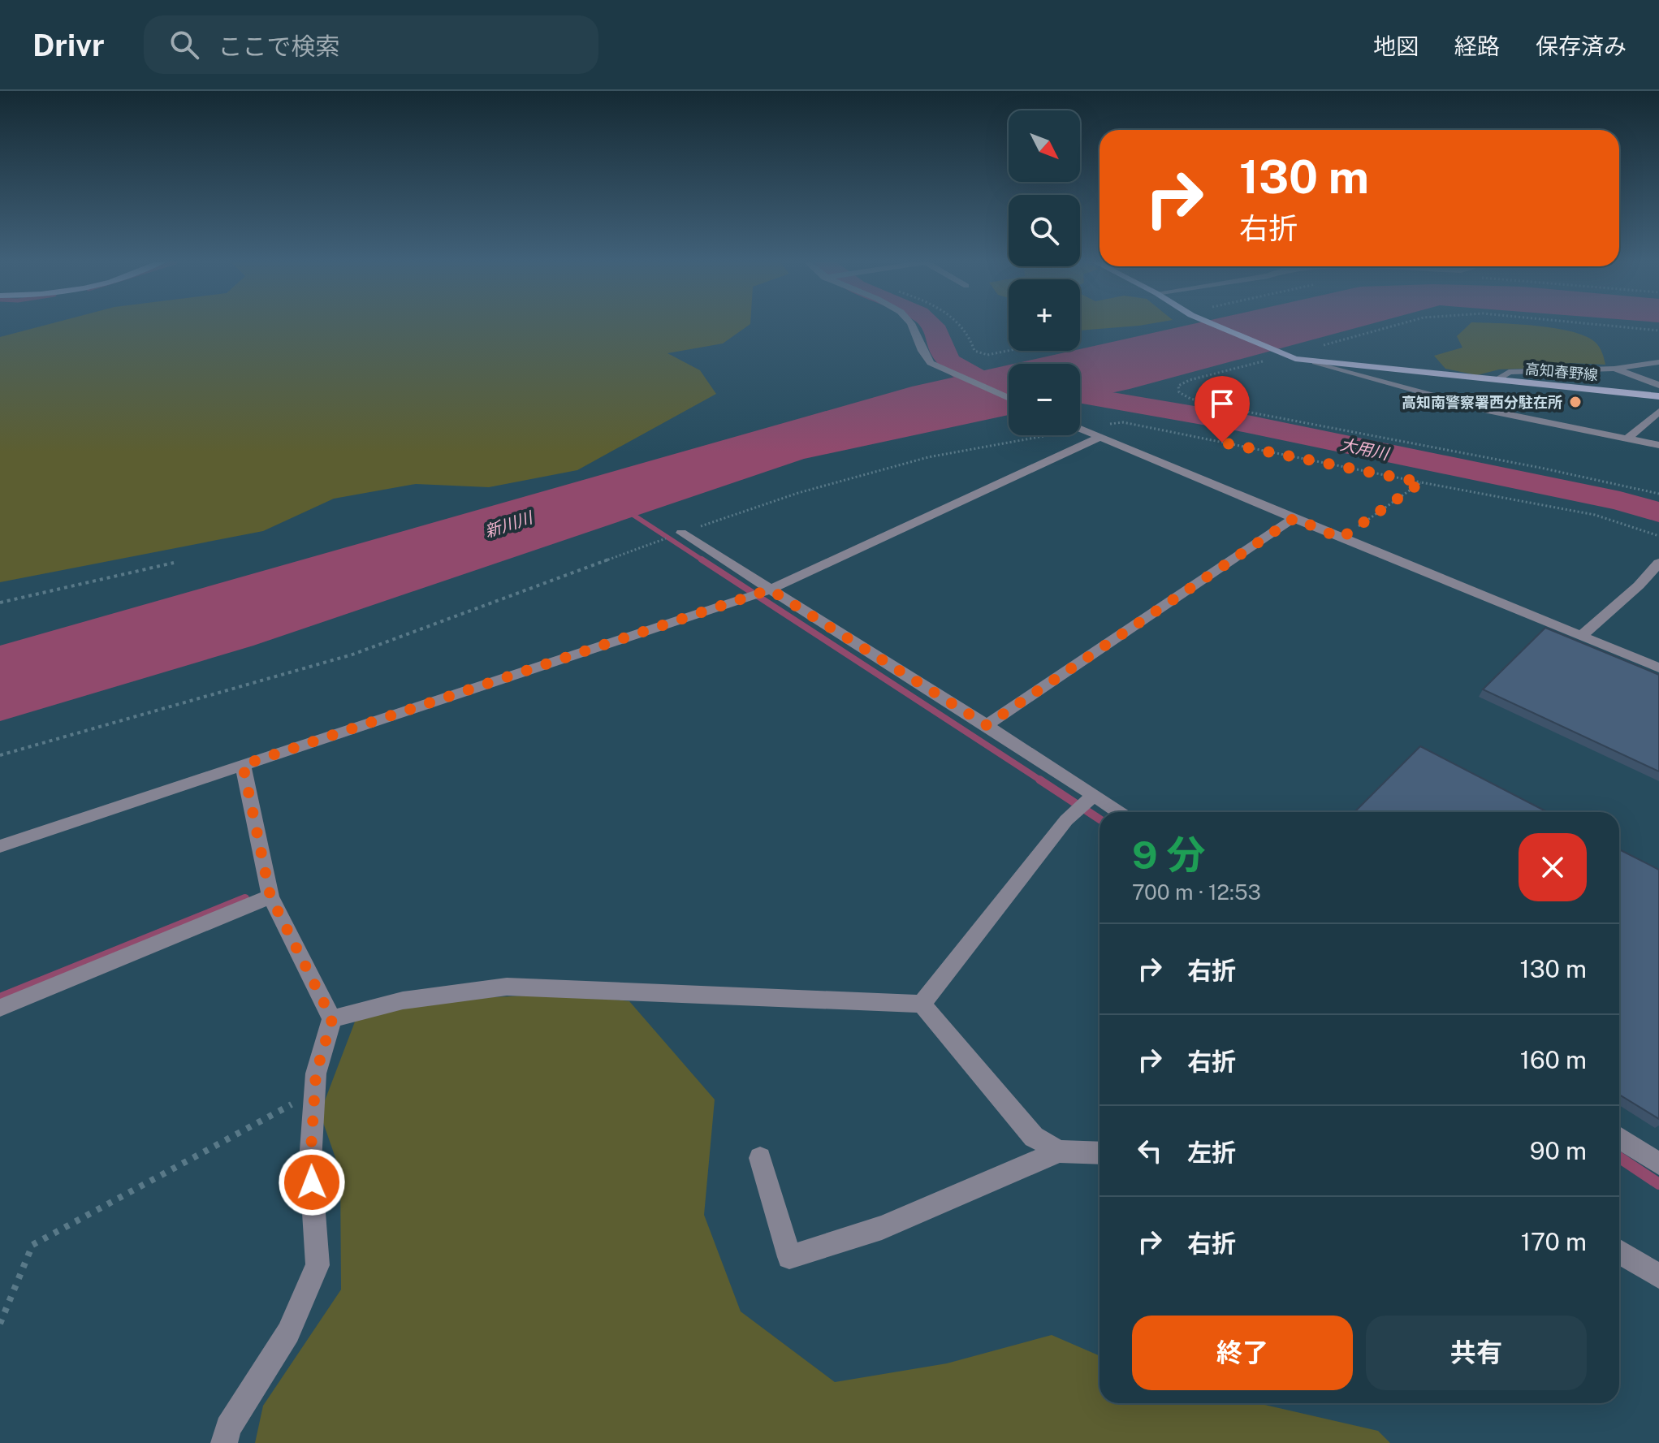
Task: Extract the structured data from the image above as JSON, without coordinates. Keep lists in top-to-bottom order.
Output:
{
  "streets": {
    "main road": ["高知春野線"]
  },
  "water": ["大用川", "新川川"],
  "places": ["高知南警察署西分駐在所"],
  "north": "bottom right",
  "page": {
    "header": "Drivr",
    "search": "ここで検索",
    "nav": ["地図", "経路", "保存済み"],
    "map_buttons": ["+", "−"],
    "turn": ["130 m", "右折"],
    "heading": ["9 分", "700 m · 12:53"],
    "list": [
      {
        "name": "右折",
        "value": "130 m"
      },
      {
        "name": "右折",
        "value": "160 m"
      },
      {
        "name": "左折",
        "value": "90 m"
      },
      {
        "name": "右折",
        "value": "170 m"
      }
    ],
    "buttons": ["終了", "共有"]
  }
}
